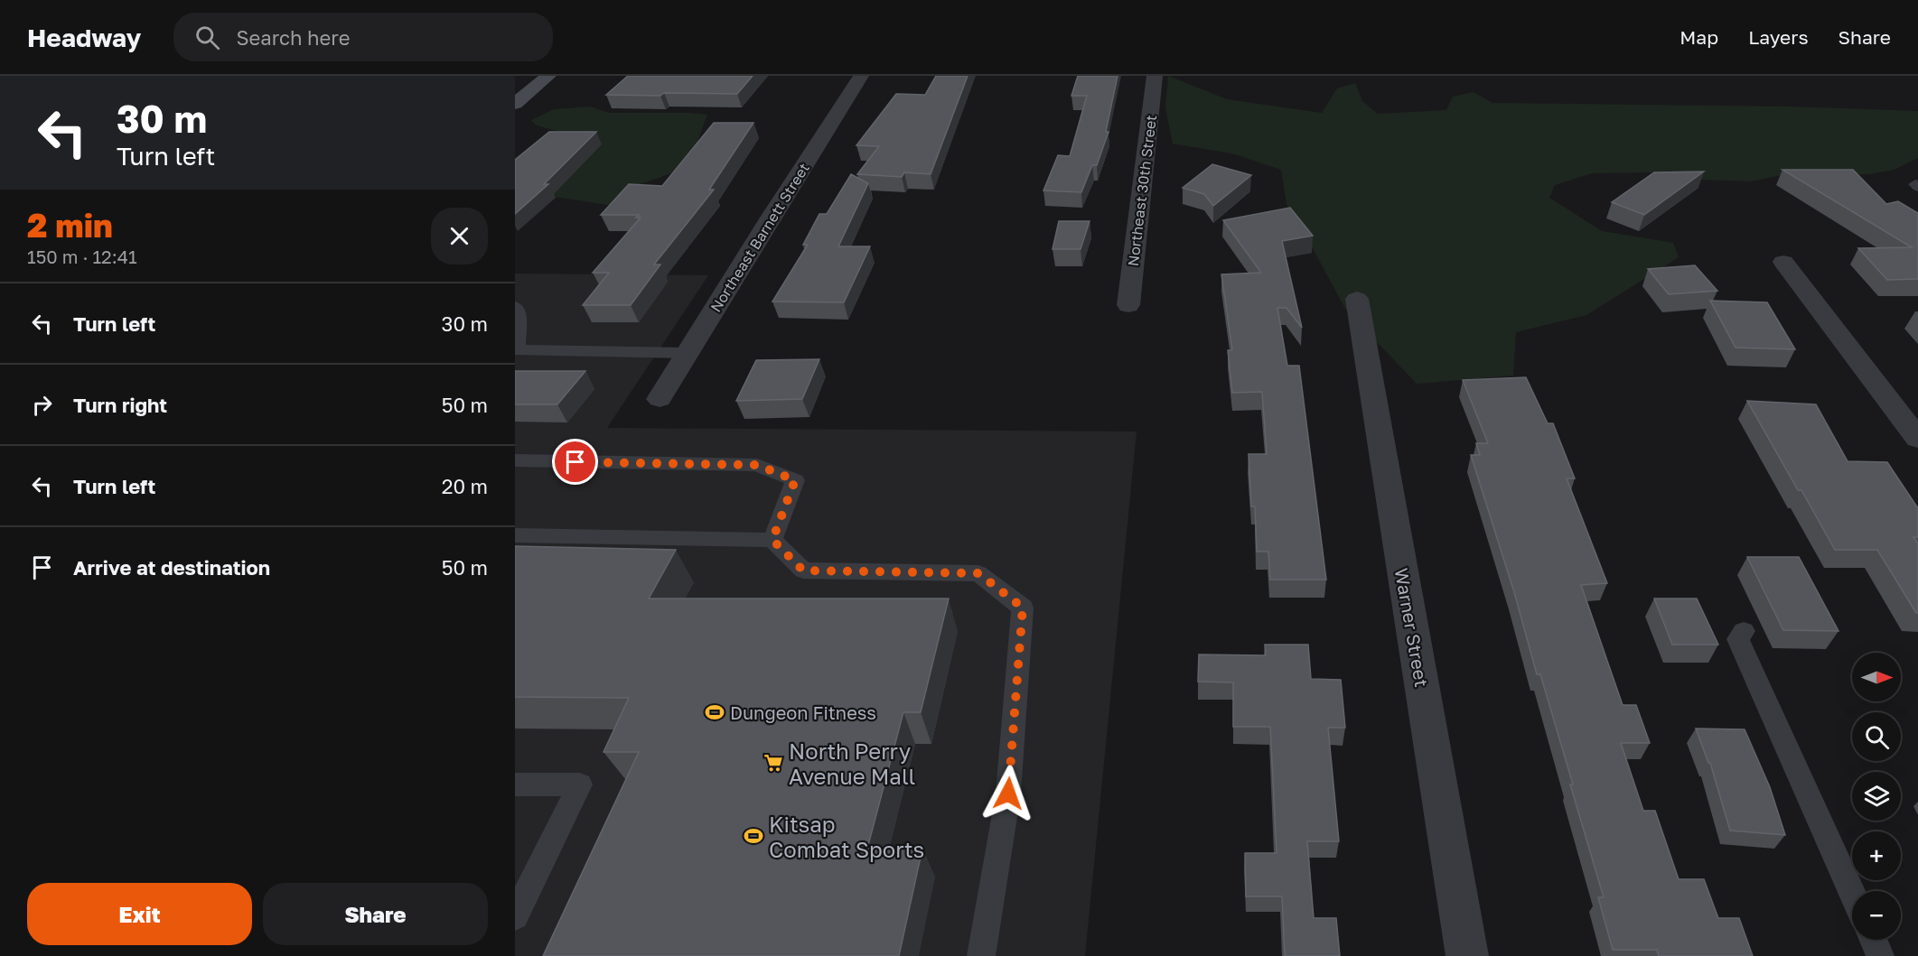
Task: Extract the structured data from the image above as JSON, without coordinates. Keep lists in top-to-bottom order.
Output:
{
  "streets": {
    "street": ["Northeast 30th Street", "Northeast Barnett Street", "Warner Street"]
  },
  "places": {
    "sports": ["Dungeon Fitness", "Kitsap Combat Sports"],
    "supermarket": ["North Perry Avenue Mall"]
  },
  "north": "right",
  "page": {
    "header": "Headway",
    "search": "Search here",
    "nav": ["Map", "Layers", "Share"],
    "turn": ["30 m", "Turn left"],
    "heading": ["2 min", "150 m · 12:41"],
    "list": [
      {
        "name": "Turn left",
        "value": "30 m"
      },
      {
        "name": "Turn right",
        "value": "50 m"
      },
      {
        "name": "Turn left",
        "value": "20 m"
      },
      {
        "name": "Arrive at destination",
        "value": "50 m"
      }
    ],
    "map_buttons": ["+", "−"],
    "buttons": ["Exit", "Share"]
  }
}
